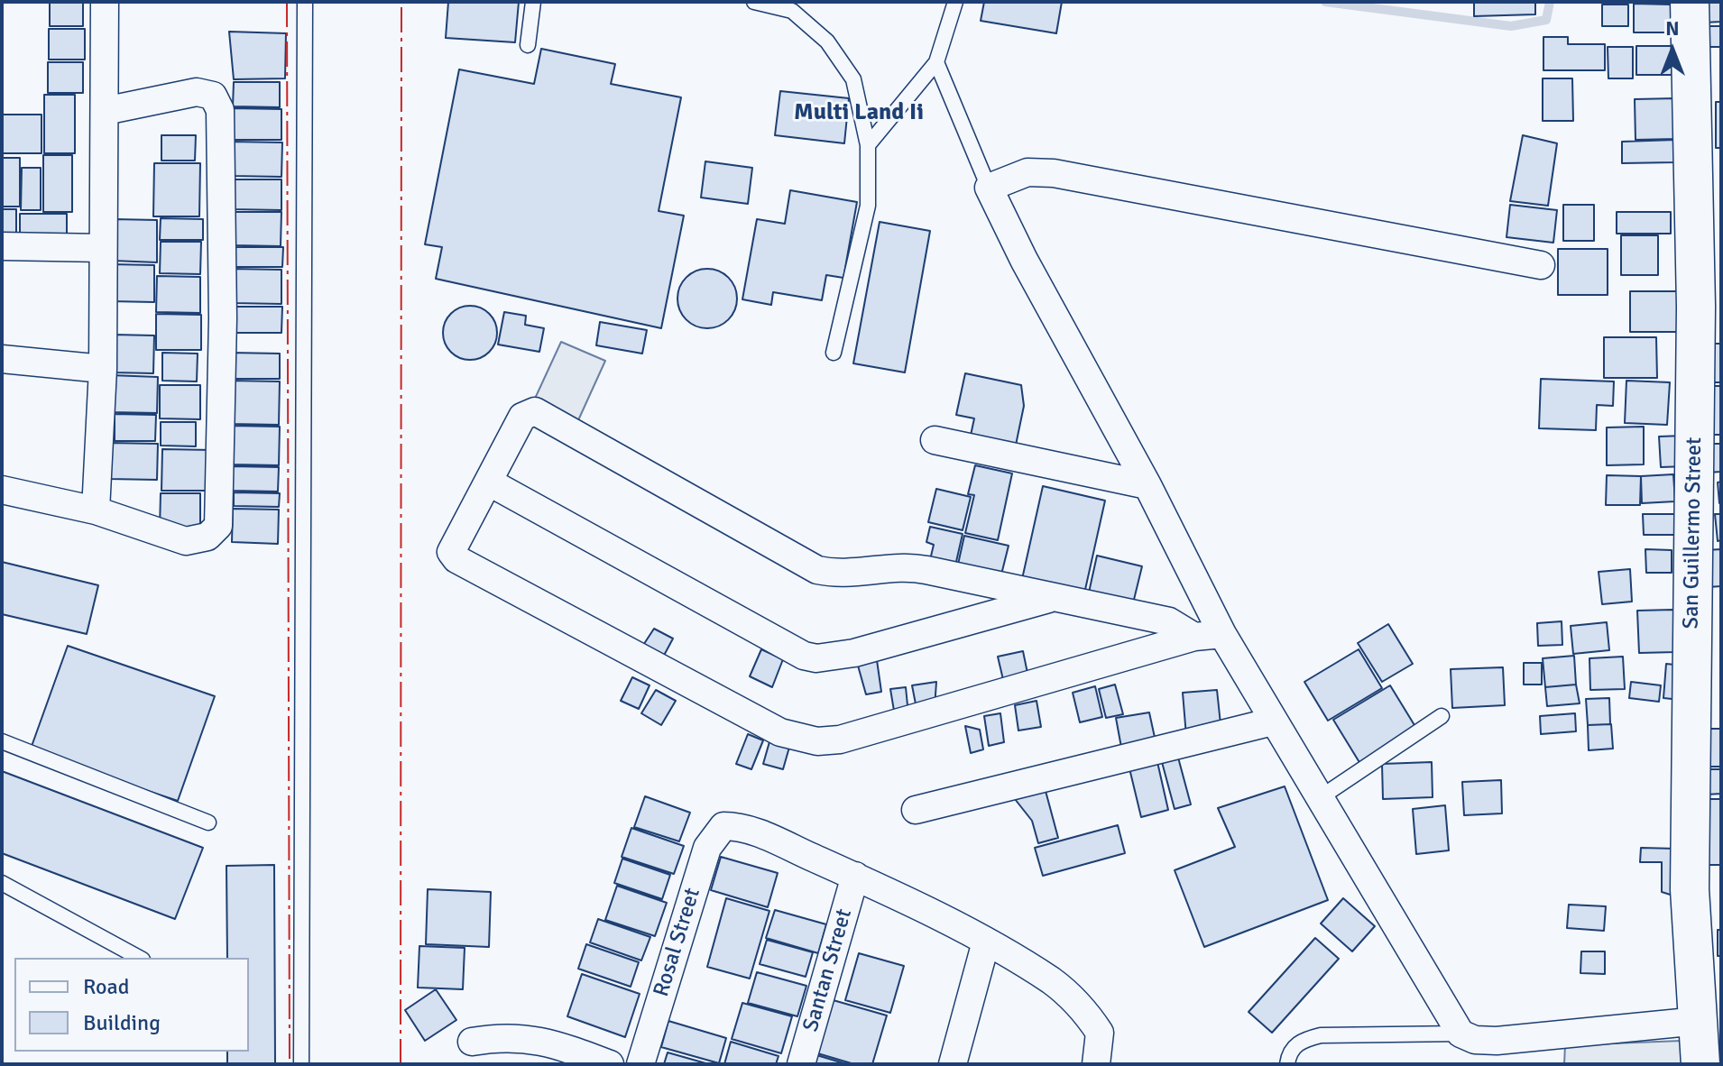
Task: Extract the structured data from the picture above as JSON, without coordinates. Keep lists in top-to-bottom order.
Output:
{
  "streets": {
    "main road": ["San Guillermo Street"],
    "street": ["Rosal Street", "Santan Street"]
  },
  "crossings": [
    ["Rosal Street", "Santan Street"]
  ],
  "districts": ["Multi Land Ii"],
  "legend": ["Road", "Building"],
  "north": "top"
}
